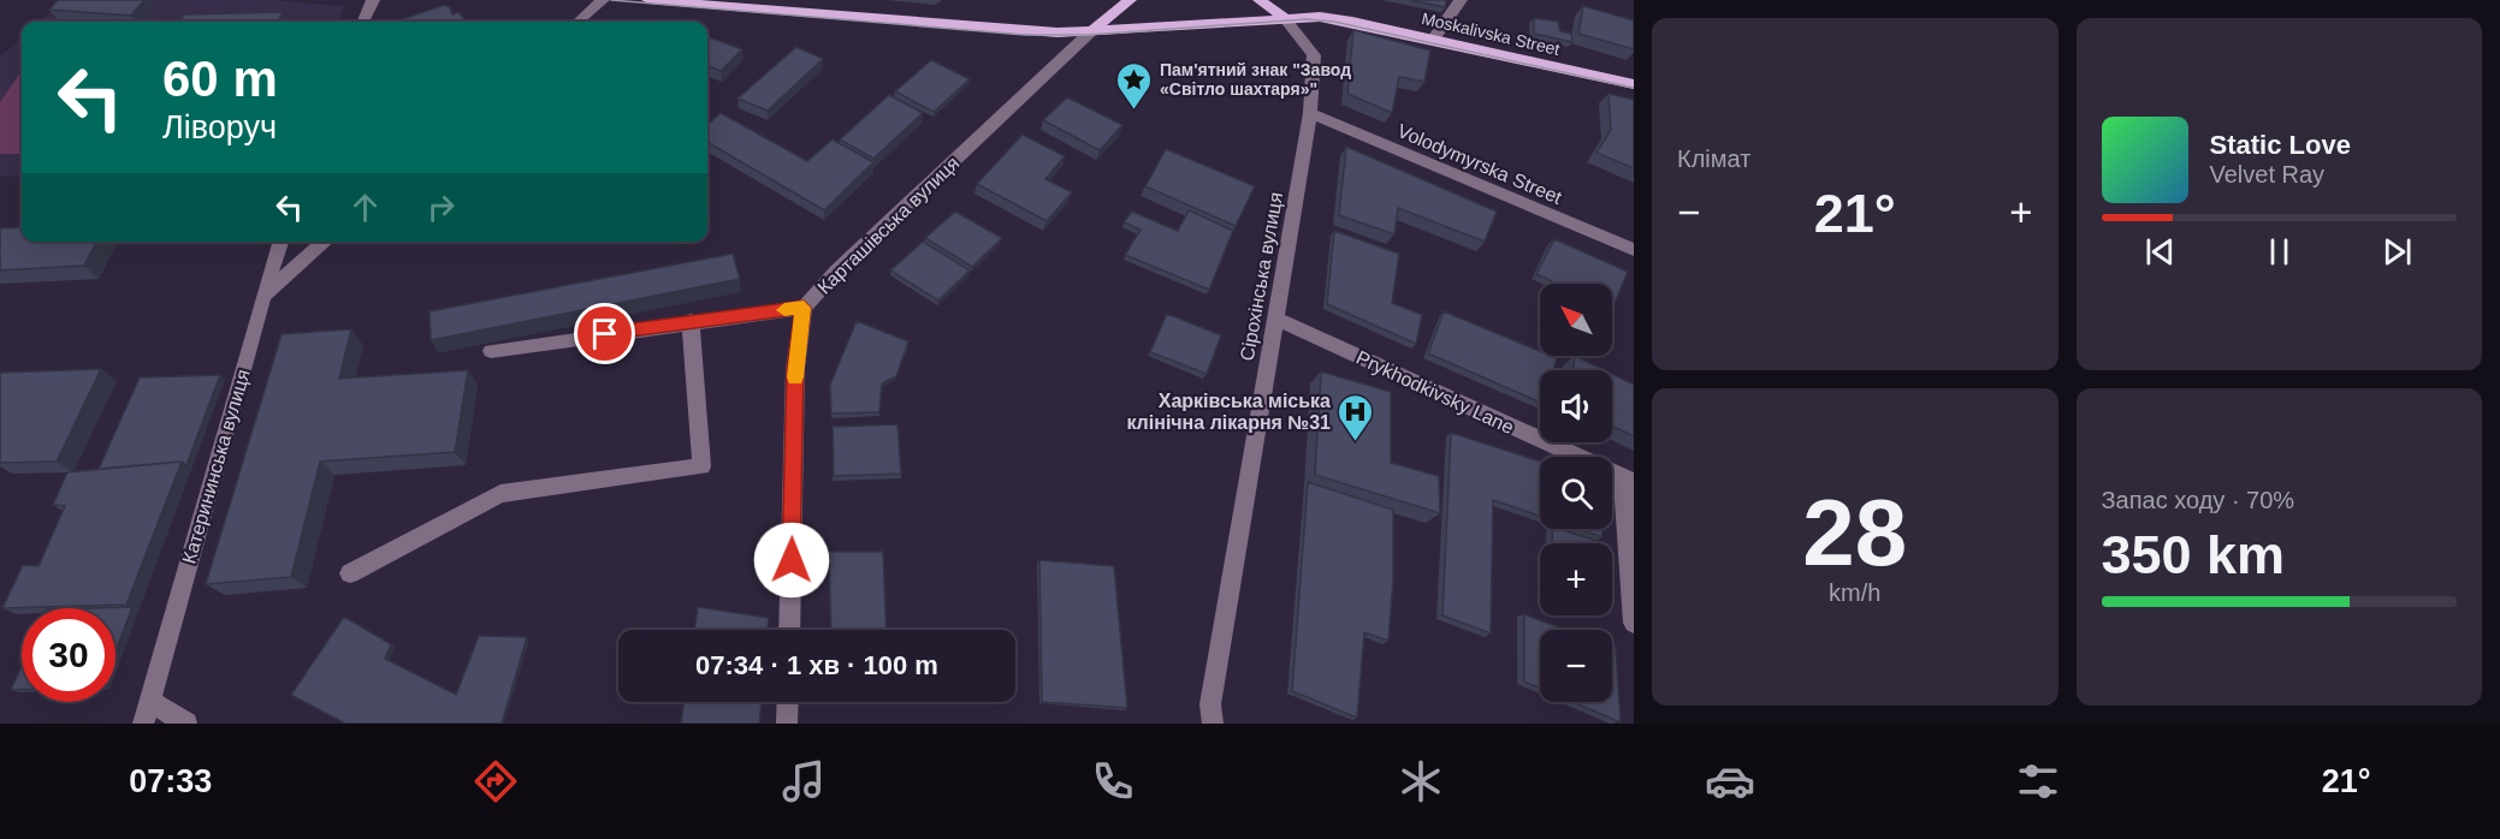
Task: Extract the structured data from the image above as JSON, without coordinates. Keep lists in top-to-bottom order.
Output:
{
  "streets": {
    "main road": ["Moskalivska Street"],
    "street": [
      "Volodymyrska Street",
      "Карташівська вулиця",
      "Сірохінська вулиця",
      "Prykhodkivsky Lane",
      "Катерининська вулиця"
    ]
  },
  "crossings": [
    ["Moskalivska Street", "Карташівська вулиця"],
    ["Moskalivska Street", "Сірохінська вулиця"],
    ["Volodymyrska Street", "Сірохінська вулиця"],
    ["Сірохінська вулиця", "Prykhodkivsky Lane"]
  ],
  "places": {
    "place": ["Пам'ятний знак \"Завод «Світло шахтаря»\""],
    "hospital": ["Харківська міська клінічна лікарня №31"]
  },
  "north": "top left",
  "page": {
    "tile": [
      "Клімат",
      ["28", "km/h"],
      ["Запас ходу · 70%", "350 km"]
    ],
    "turn": ["60 m", "Ліворуч"],
    "song": ["Static Love", "Velvet Ray"],
    "heat": ["−", "21°", "+"],
    "map_buttons": ["+", "−"],
    "limit": "30",
    "trip": "07:34 · 1 хв · 100 m",
    "tabs": ["07:33", "21°"]
  }
}
